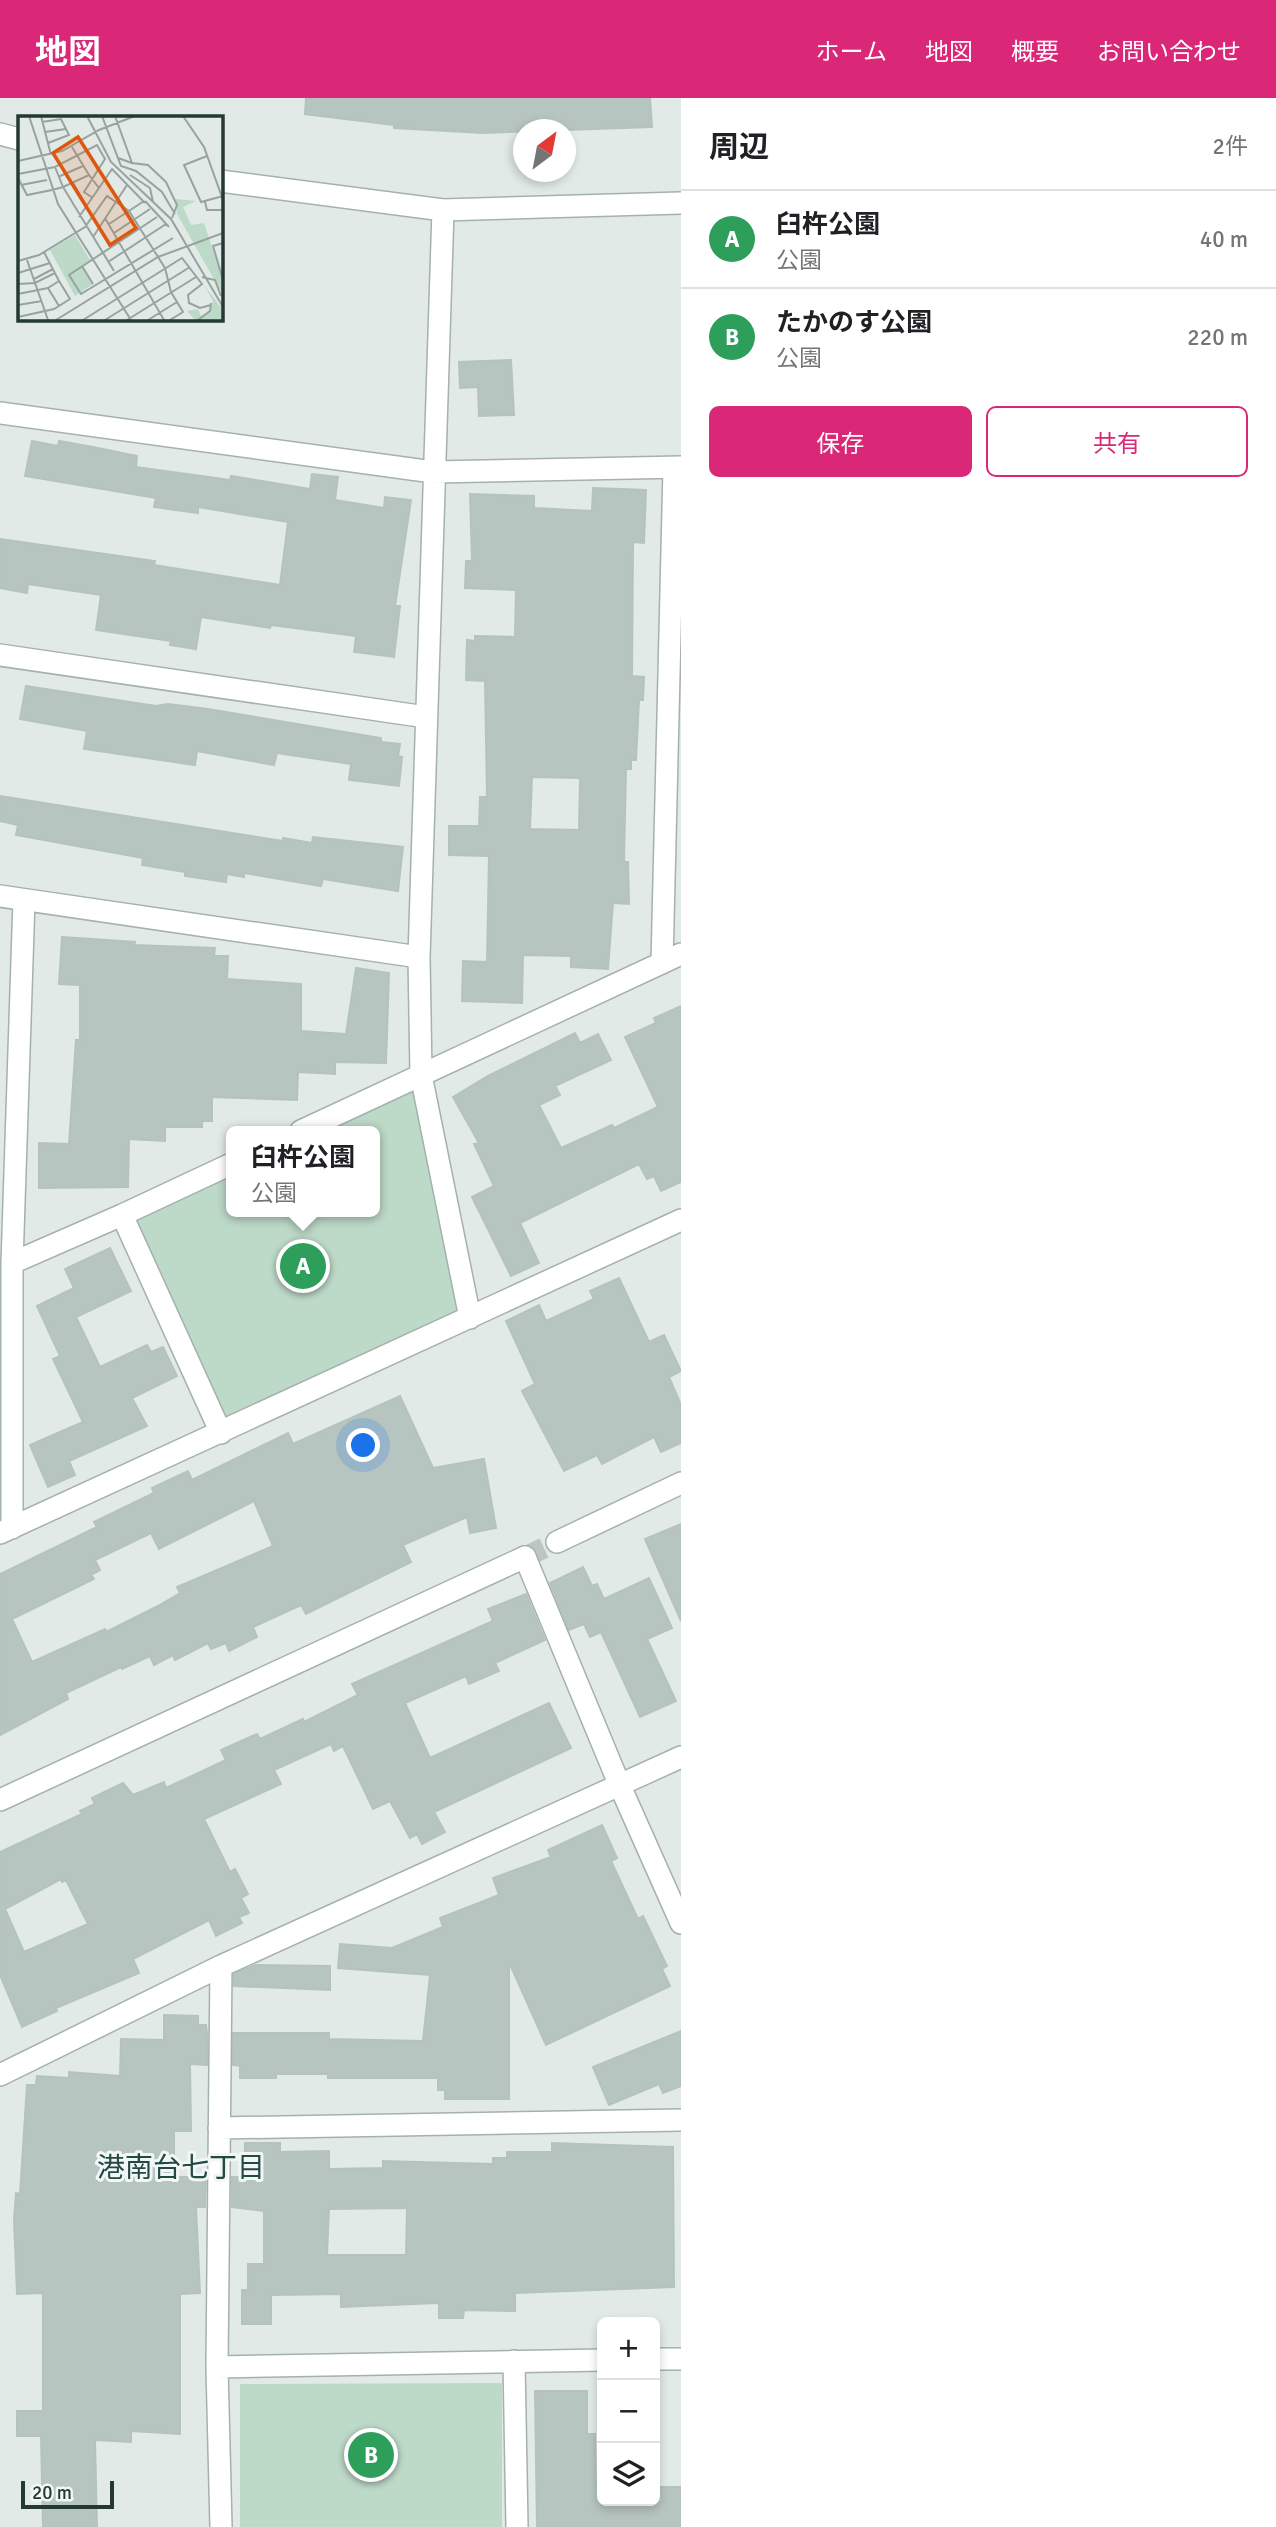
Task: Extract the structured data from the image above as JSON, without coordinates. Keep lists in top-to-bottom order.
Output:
{
  "districts": ["港南台七丁目"],
  "scale_bar": "20 m",
  "north": "top right",
  "page": {
    "header": "地図",
    "nav": [
      "ホーム",
      "地図",
      "概要",
      "お問い合わせ"
    ],
    "heading": ["周辺", "2件"],
    "list": [
      {
        "mark": "A",
        "name": "臼杵公園",
        "note": "公園",
        "value": "40 m"
      },
      {
        "mark": "B",
        "name": "たかのす公園",
        "note": "公園",
        "value": "220 m"
      }
    ],
    "buttons": ["保存", "共有"],
    "popup": ["臼杵公園", "公園"],
    "pins": ["A", "B"],
    "map_buttons": ["+", "−"],
    "scale": "20 m"
  }
}
